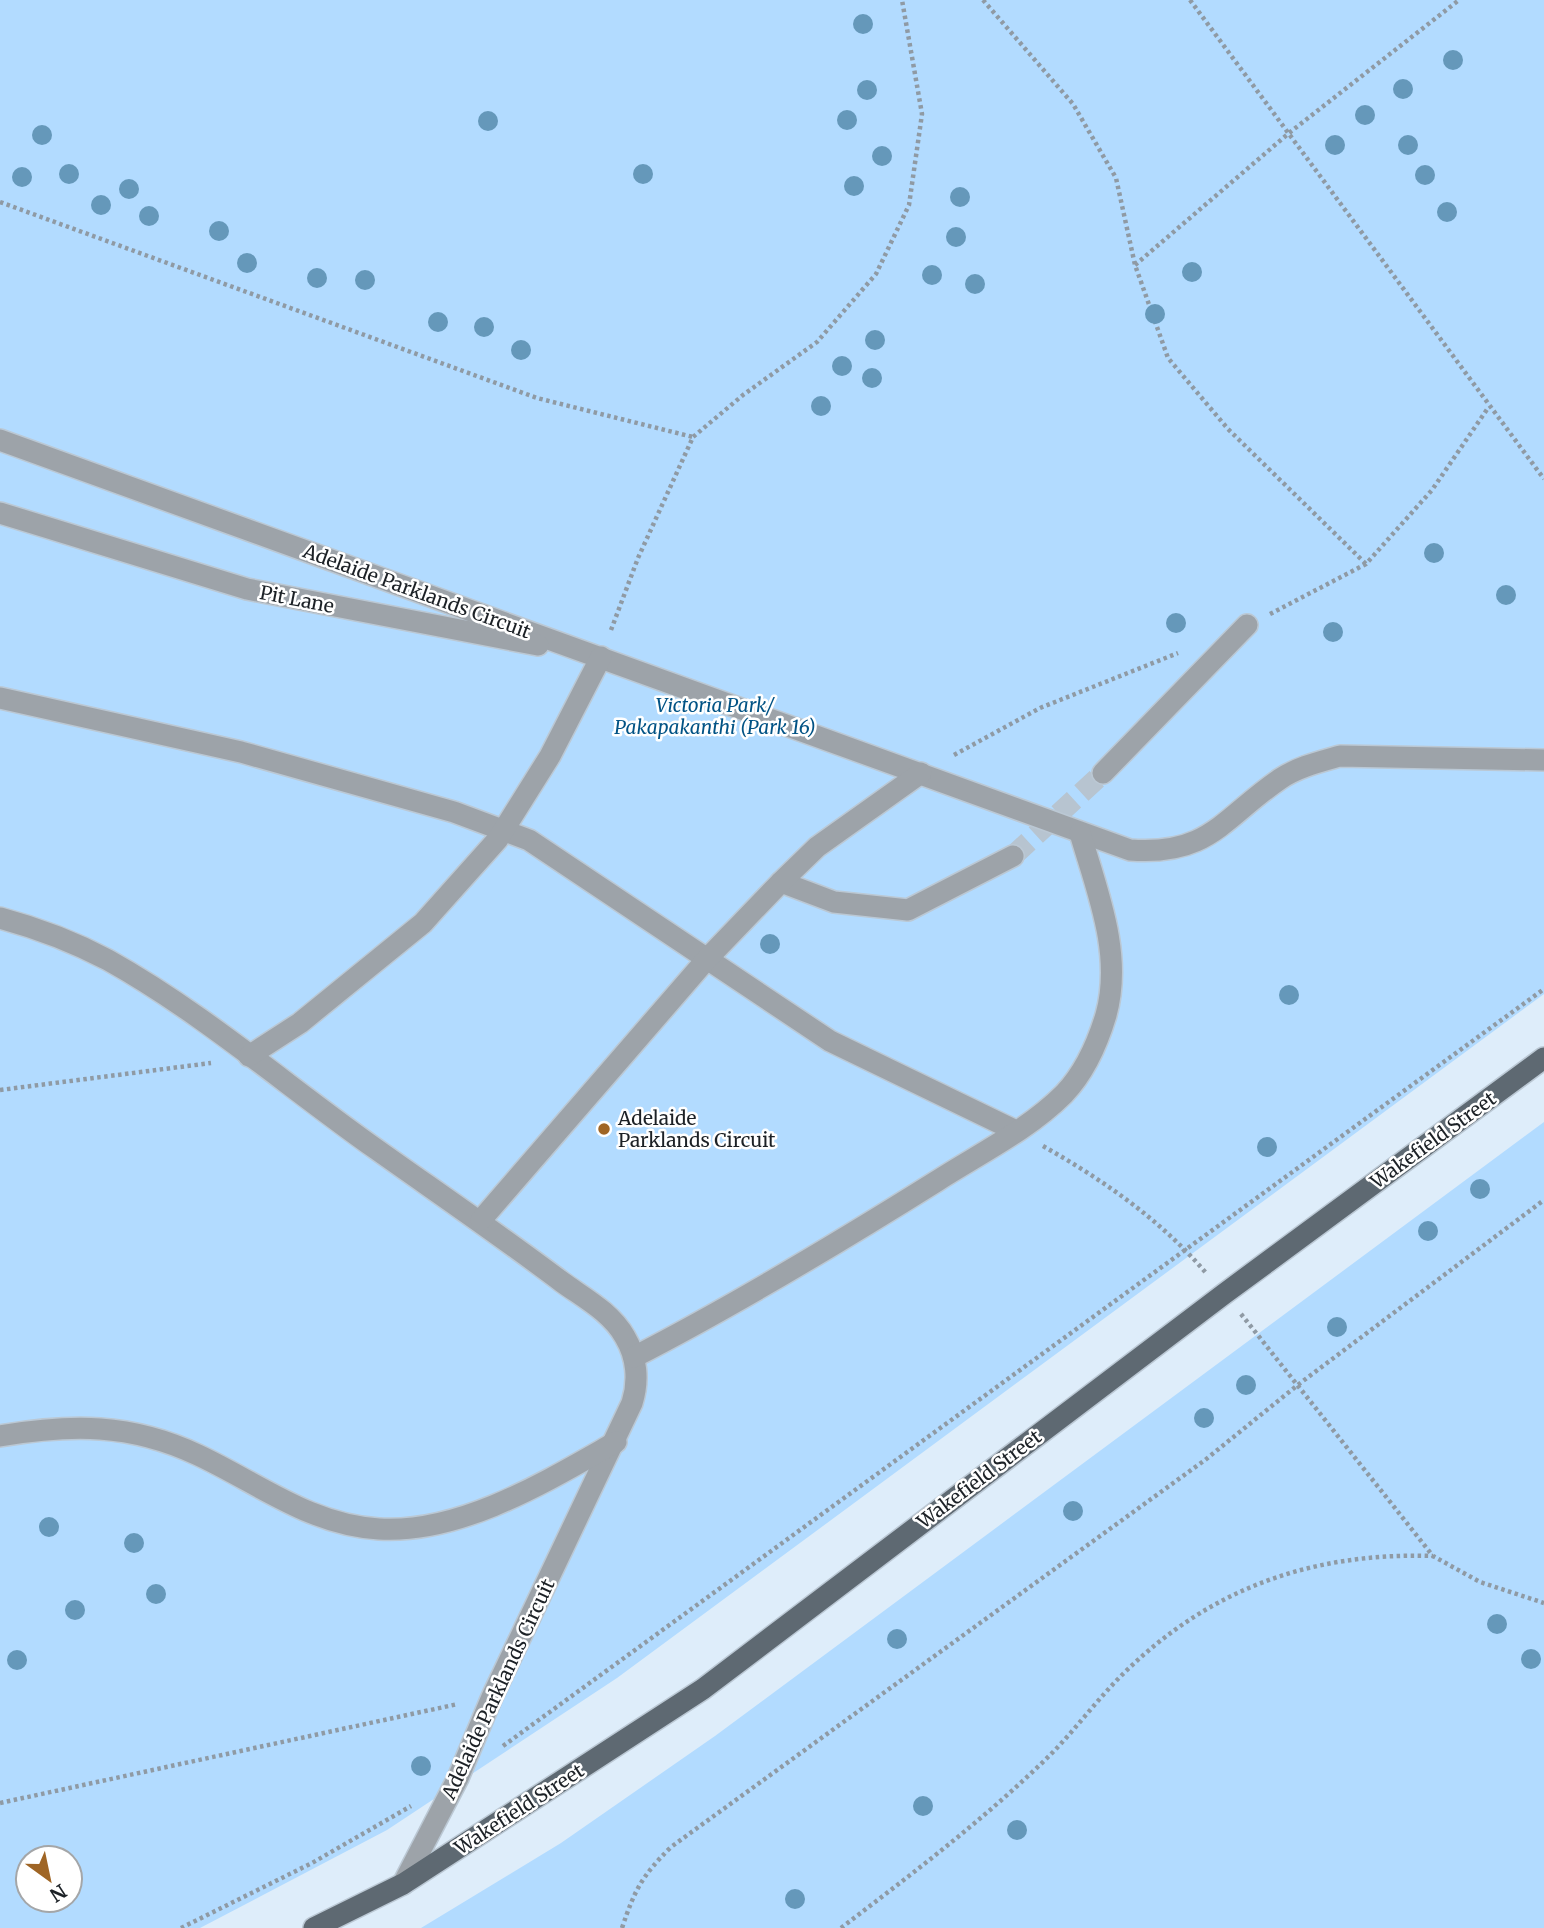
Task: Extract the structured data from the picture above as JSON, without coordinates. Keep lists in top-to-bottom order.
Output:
{
  "streets": {
    "main road": ["Wakefield Street"],
    "lane": ["Adelaide Parklands Circuit", "Pit Lane"]
  },
  "crossings": [
    ["Adelaide Parklands Circuit", "Pit Lane"],
    ["Adelaide Parklands Circuit", "Wakefield Street"]
  ],
  "parks": ["Victoria Park/ Pakapakanthi (Park 16)"],
  "places": ["Adelaide Parklands Circuit"],
  "north": "bottom right"
}
